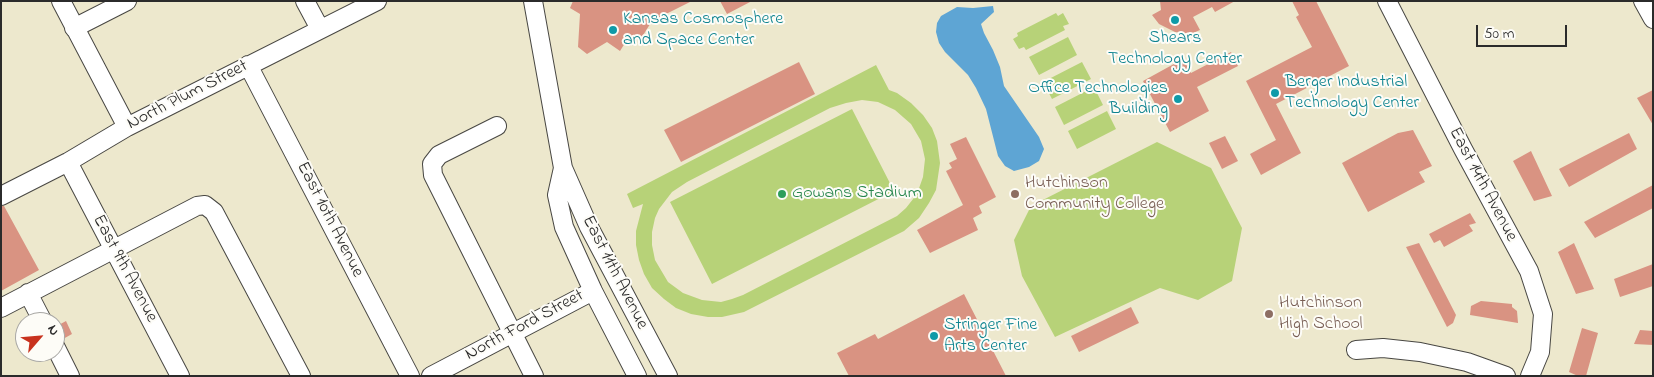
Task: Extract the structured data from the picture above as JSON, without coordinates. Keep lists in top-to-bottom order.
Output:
{
  "streets": {
    "street": [
      "North Plum Street",
      "East 14th Avenue",
      "East 10th Avenue",
      "East 9th Avenue",
      "East 11th Avenue",
      "North Ford Street"
    ]
  },
  "crossings": [
    ["North Plum Street", "East 10th Avenue"],
    ["North Plum Street", "East 9th Avenue"],
    ["East 11th Avenue", "North Ford Street"]
  ],
  "places": [
    "Shears Technology Center",
    "Kansas Cosmosphere and Space Center",
    "Berger Industrial Technology Center",
    "Office Technologies Building",
    "Gowans Stadium",
    "Hutchinson Community College",
    "Hutchinson High School",
    "Stringer Fine Arts Center"
  ],
  "scale_bar": "50 m",
  "north": "top right"
}
